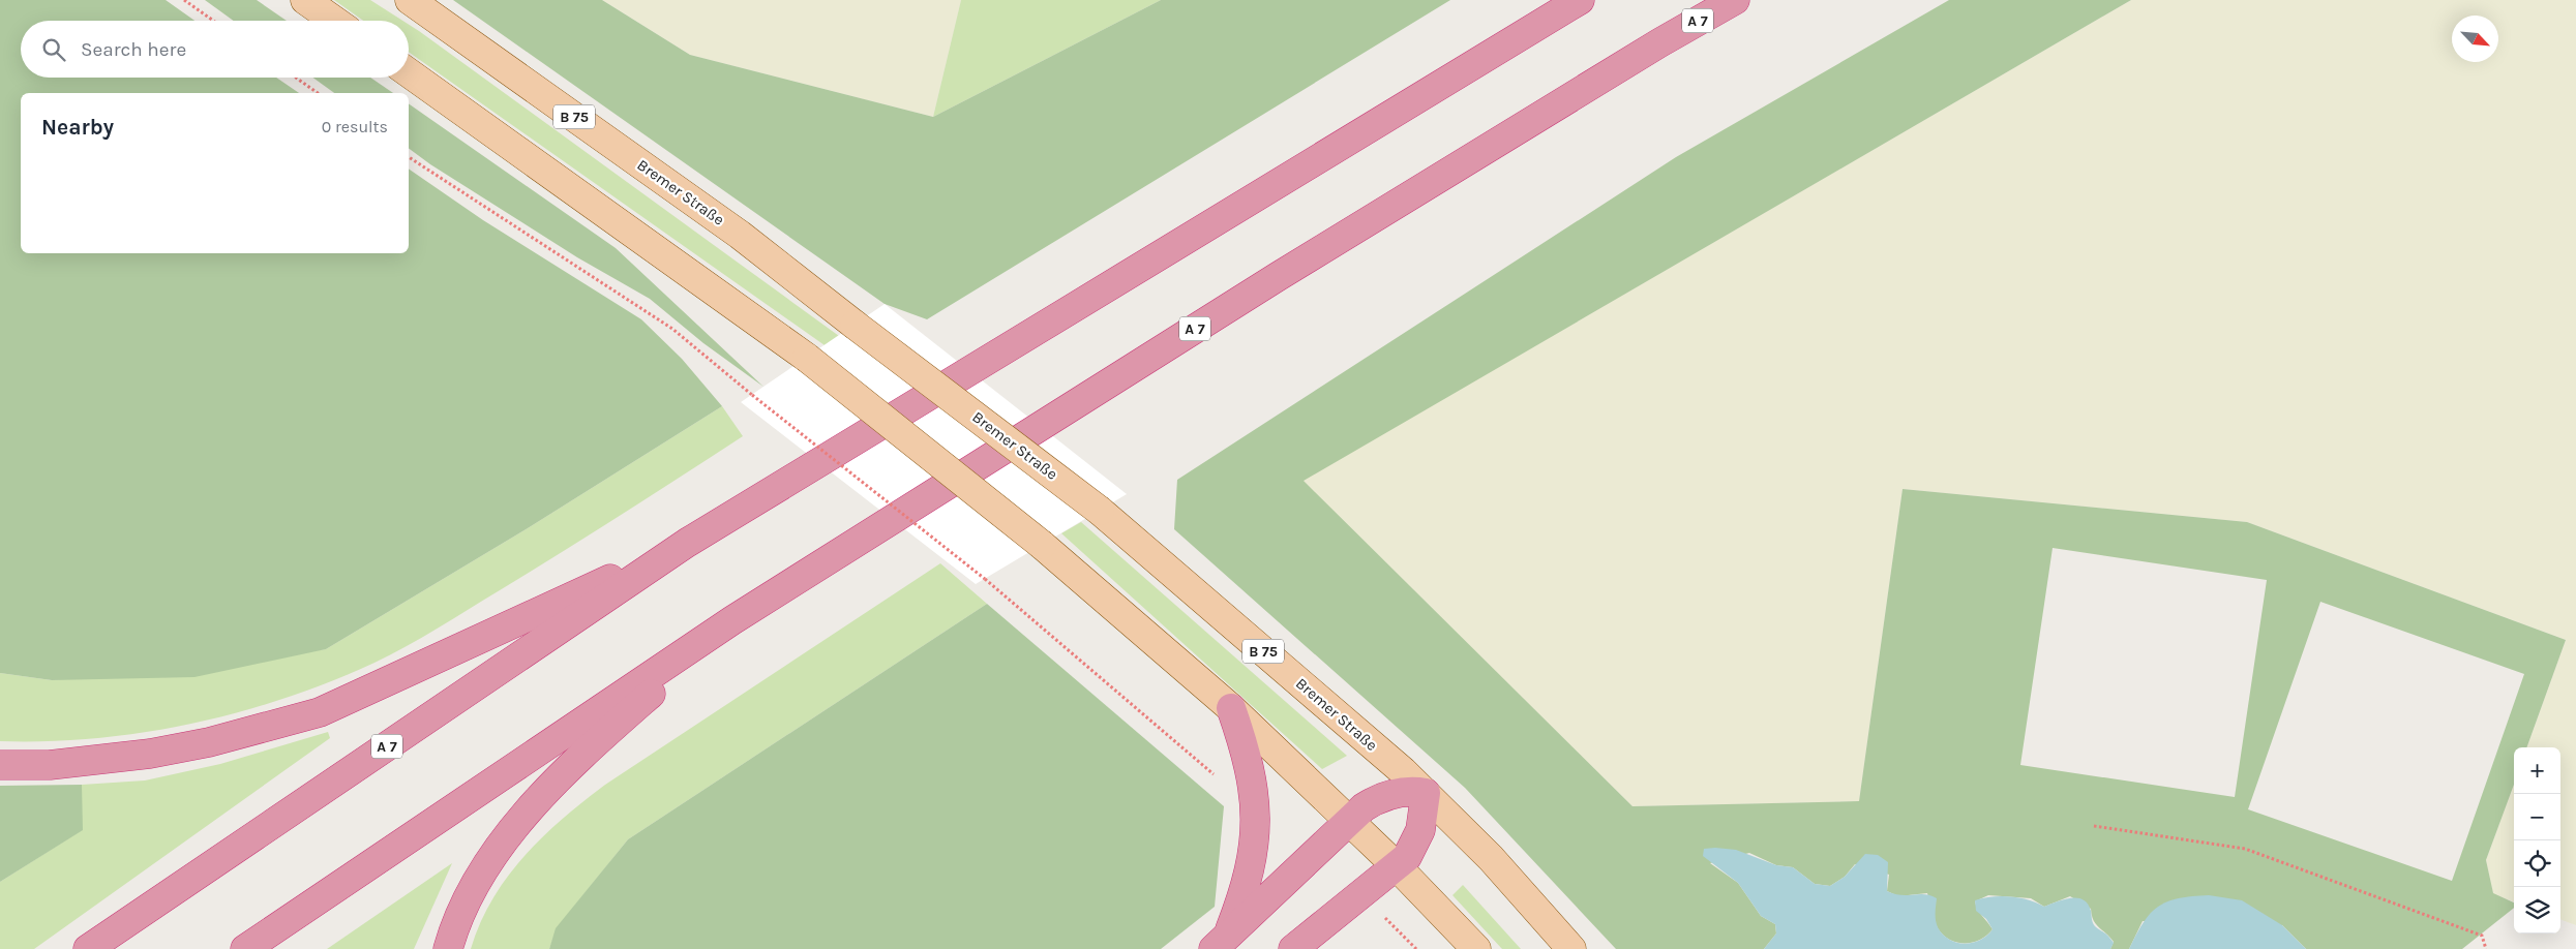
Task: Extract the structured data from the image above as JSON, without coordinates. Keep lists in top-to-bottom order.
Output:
{
  "streets": {
    "highway": ["A 7"],
    "main road": ["B 75", "Bremer Straße"]
  },
  "north": "bottom right",
  "page": {
    "search": "Search here",
    "heading": ["Nearby", "0 results"],
    "map_buttons": ["+", "−"]
  }
}
